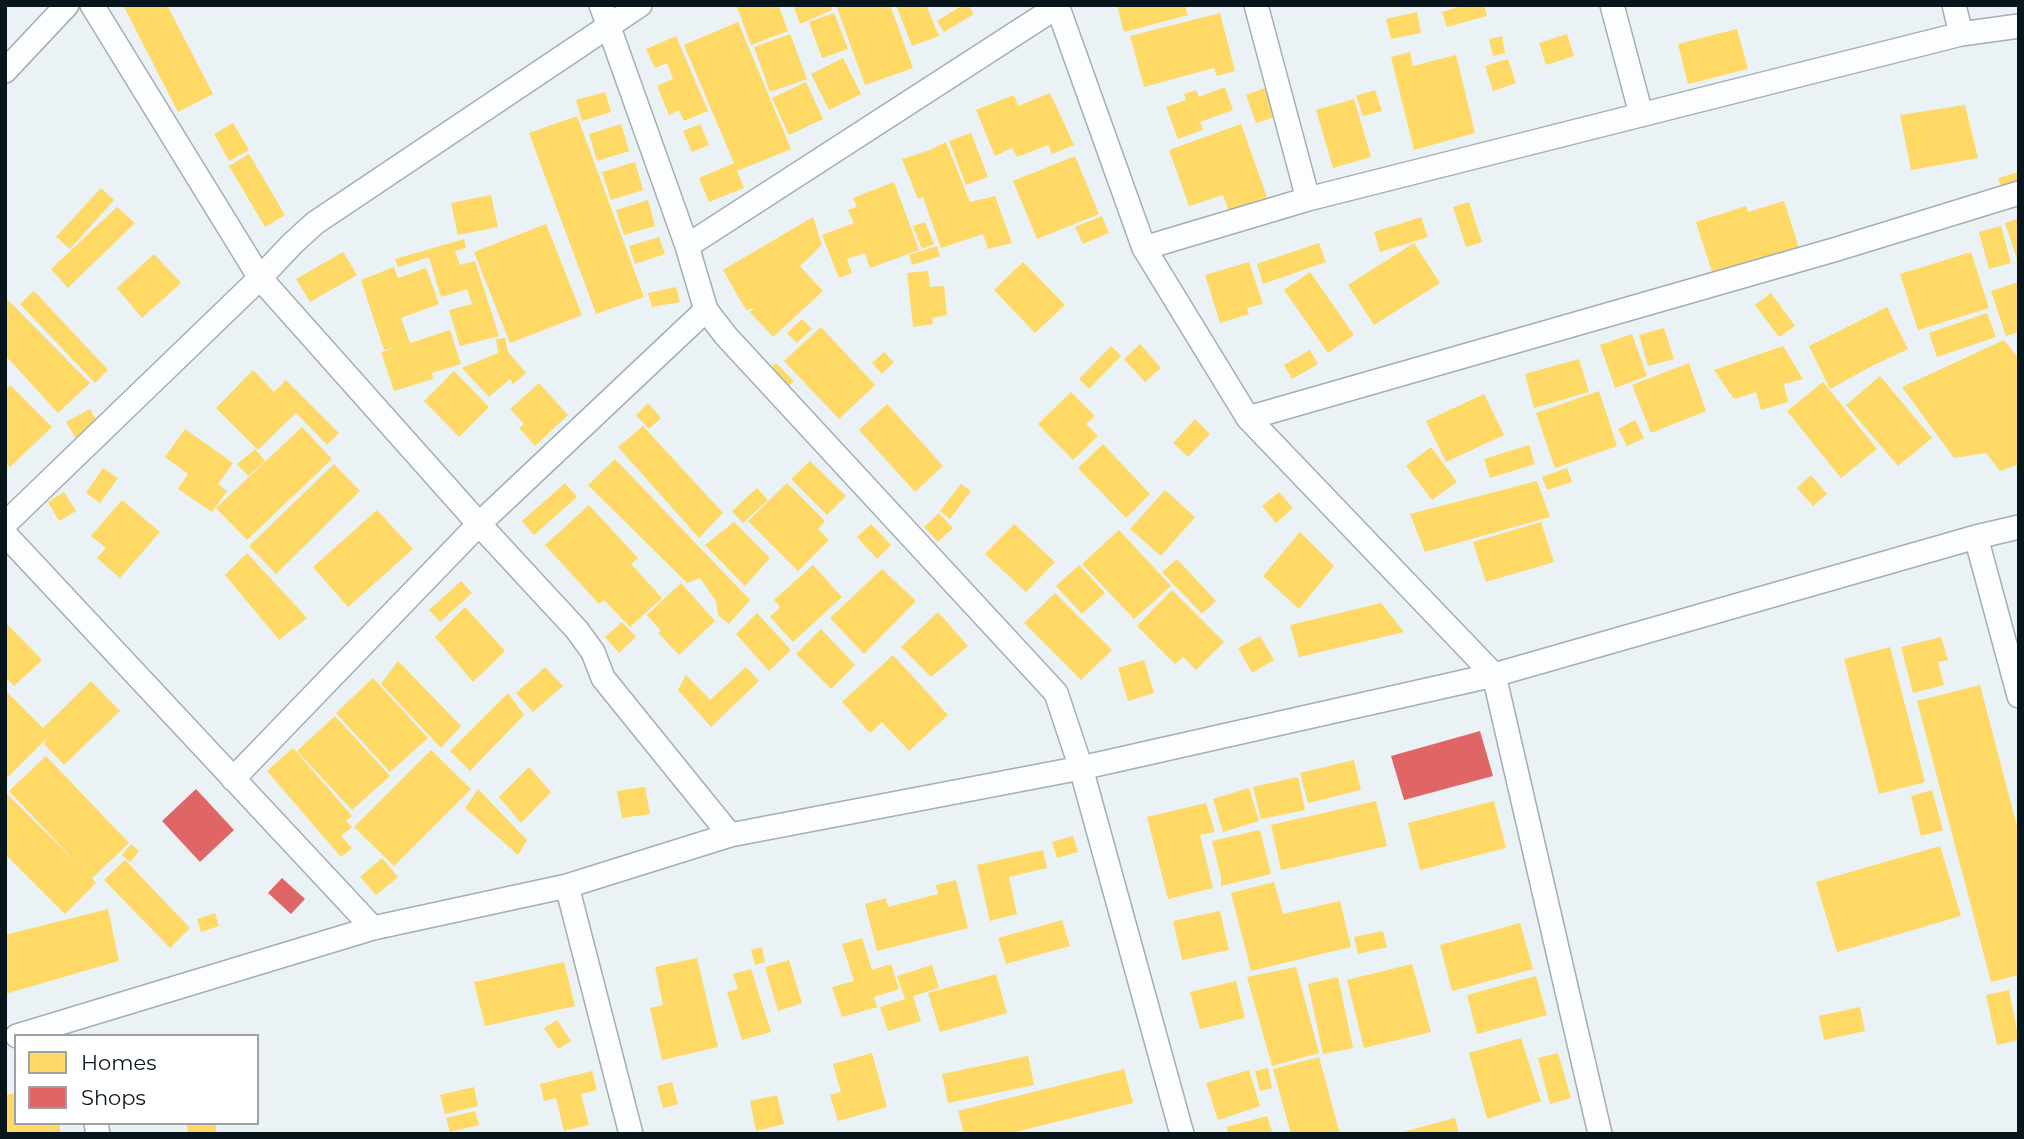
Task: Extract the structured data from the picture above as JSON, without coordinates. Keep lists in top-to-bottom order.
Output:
{
  "legend": ["Homes", "Shops"]
}
